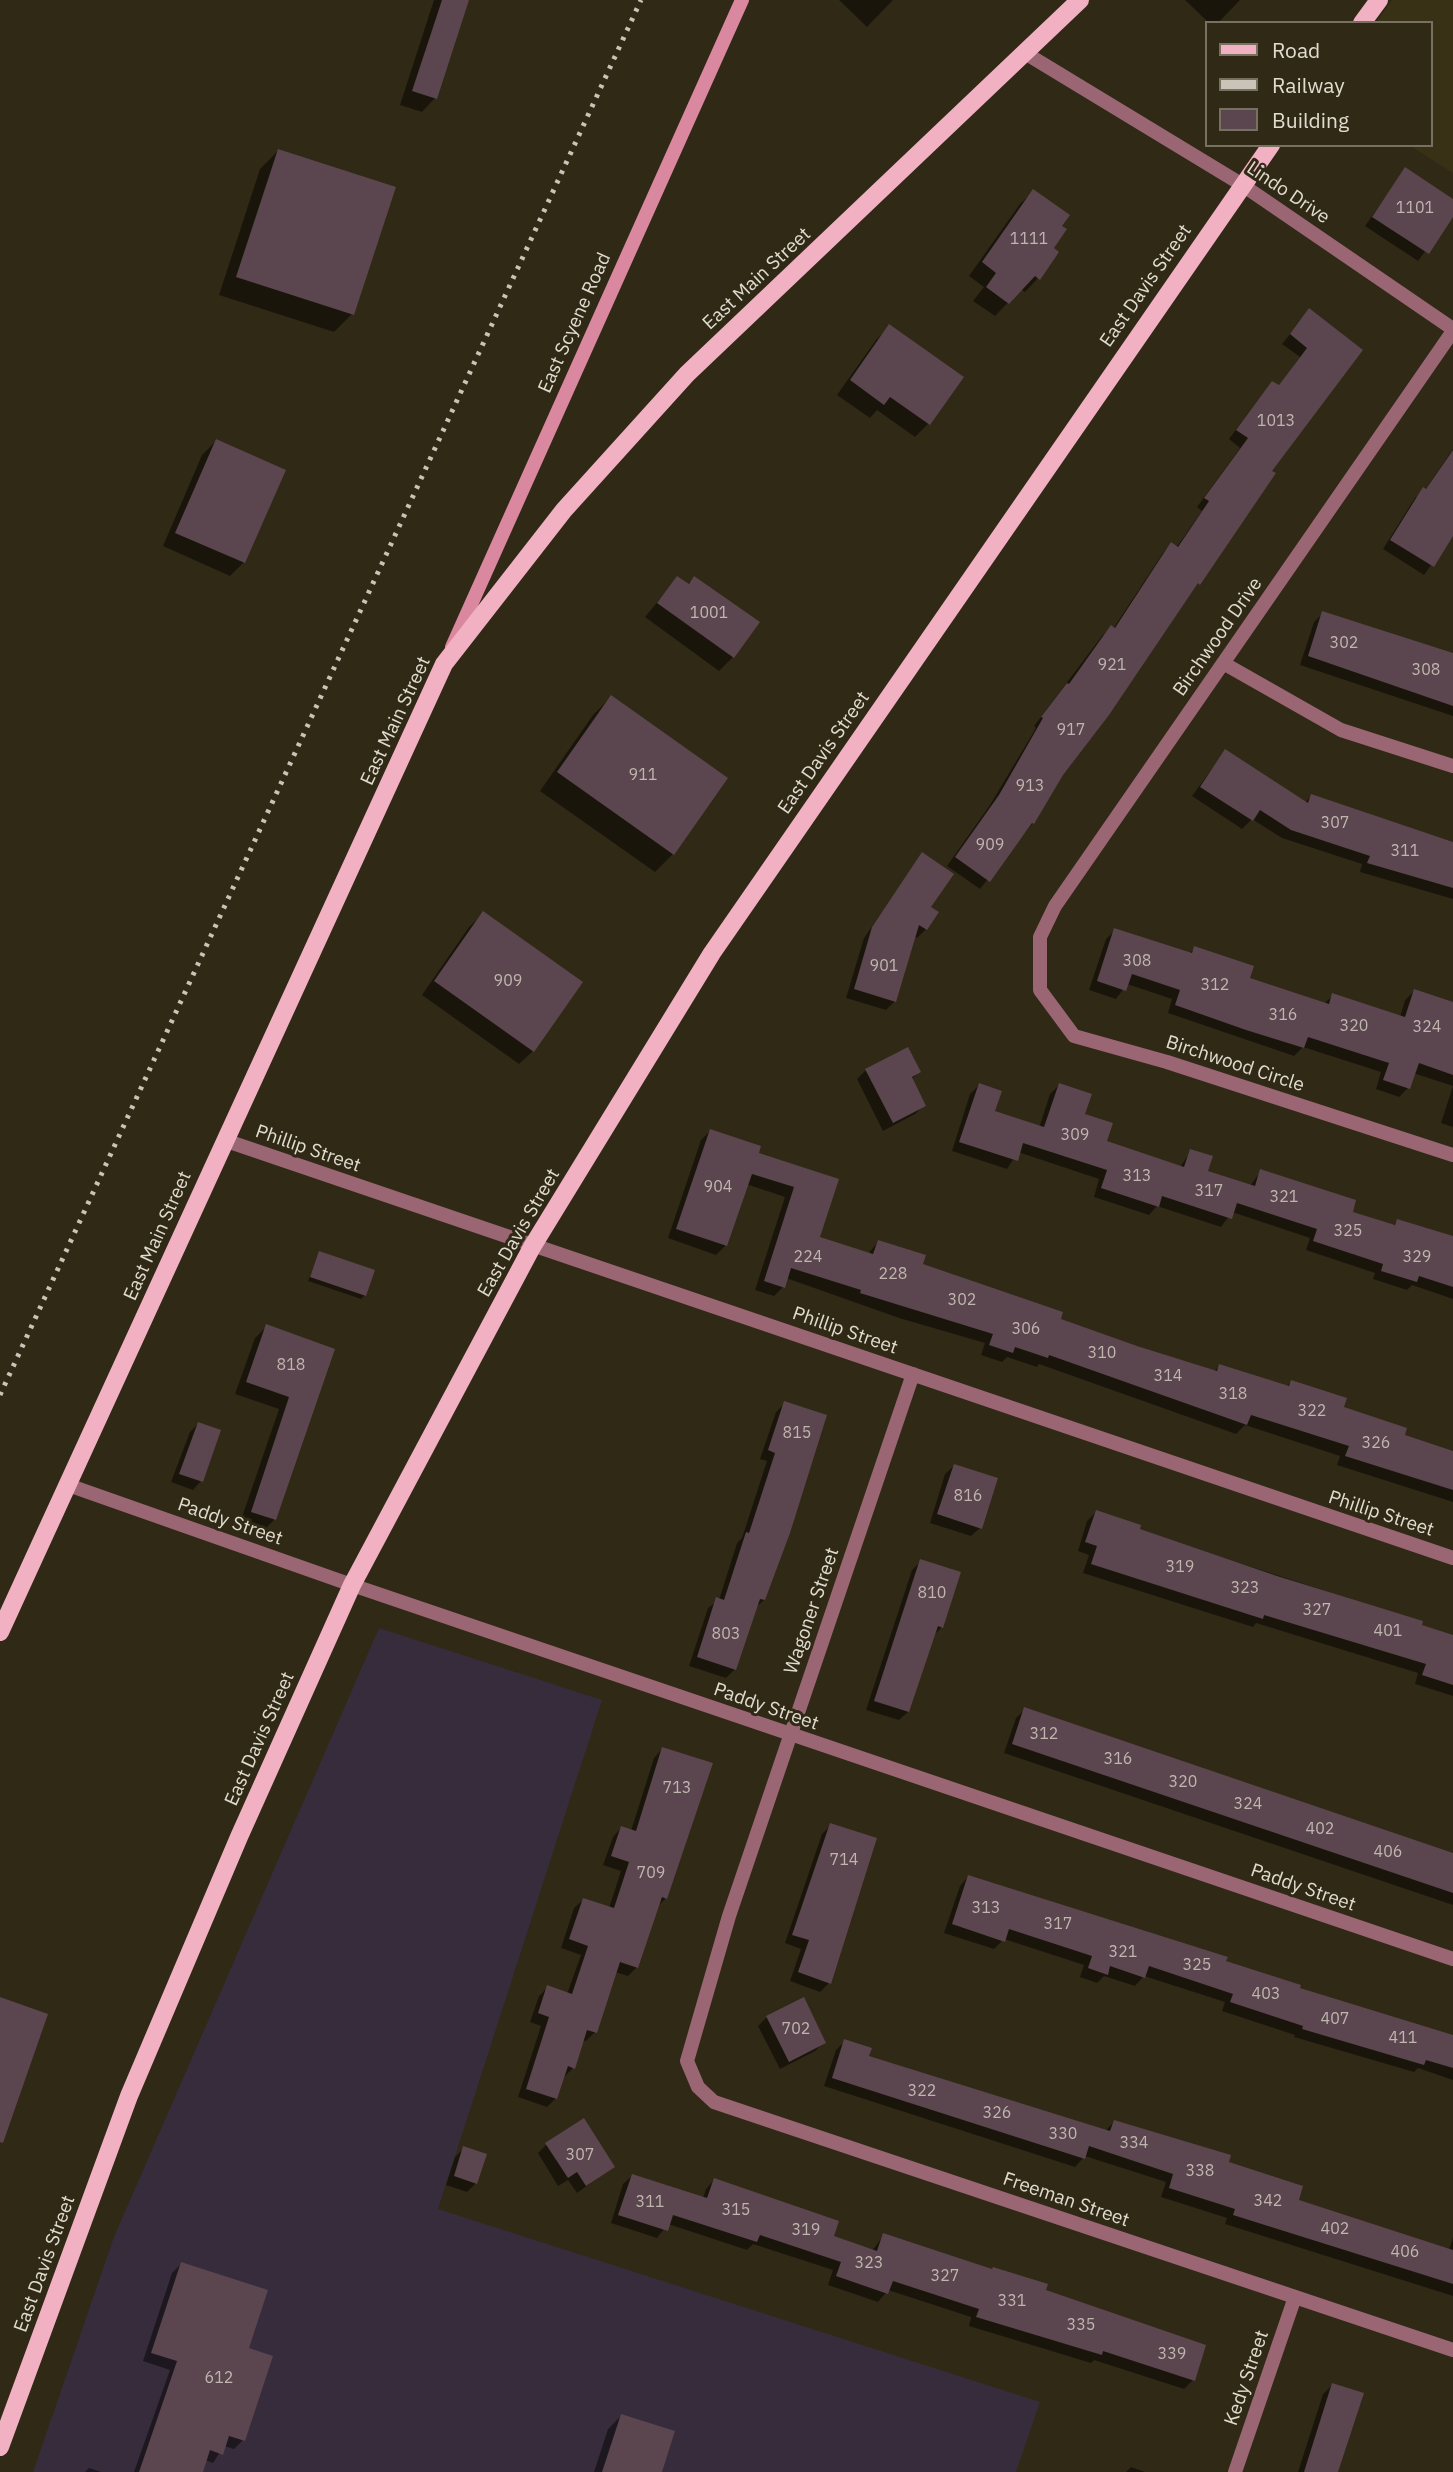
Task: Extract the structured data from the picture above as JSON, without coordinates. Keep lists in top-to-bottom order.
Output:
{
  "streets": {
    "main road": ["East Main Street", "East Davis Street"],
    "street": [
      "Lindo Drive",
      "East Scyene Road",
      "Birchwood Drive",
      "Birchwood Circle",
      "Phillip Street",
      "Paddy Street",
      "Wagoner Street",
      "Freeman Street",
      "Kedy Street"
    ]
  },
  "crossings": [
    ["Lindo Drive", "East Main Street"],
    ["Lindo Drive", "East Davis Street"],
    ["Lindo Drive", "Birchwood Drive"],
    ["East Main Street", "East Scyene Road"],
    ["East Main Street", "Phillip Street"],
    ["East Main Street", "Paddy Street"],
    ["East Davis Street", "Phillip Street"],
    ["East Davis Street", "Paddy Street"],
    ["Birchwood Drive", "Birchwood Circle"],
    ["Phillip Street", "Wagoner Street"],
    ["Paddy Street", "Wagoner Street"],
    ["Wagoner Street", "Freeman Street"],
    ["Freeman Street", "Kedy Street"]
  ],
  "house_numbers": [
    "1101",
    "1111",
    "1013",
    "1001",
    "302",
    "921",
    "308",
    "917",
    "911",
    "913",
    "307",
    "909",
    "311",
    "308",
    "901",
    "909",
    "312",
    "316",
    "320",
    "324",
    "309",
    "313",
    "904",
    "317",
    "321",
    "325",
    "224",
    "329",
    "228",
    "302",
    "306",
    "310",
    "818",
    "314",
    "318",
    "322",
    "815",
    "326",
    "816",
    "319",
    "323",
    "810",
    "327",
    "401",
    "803",
    "312",
    "316",
    "320",
    "713",
    "324",
    "402",
    "406",
    "714",
    "709",
    "313",
    "317",
    "321",
    "325",
    "403",
    "407",
    "702",
    "411",
    "322",
    "326",
    "330",
    "334",
    "307",
    "338",
    "342",
    "311",
    "315",
    "402",
    "319",
    "406",
    "323",
    "327",
    "331",
    "335",
    "339",
    "612"
  ],
  "legend": ["Road", "Railway", "Building"]
}
